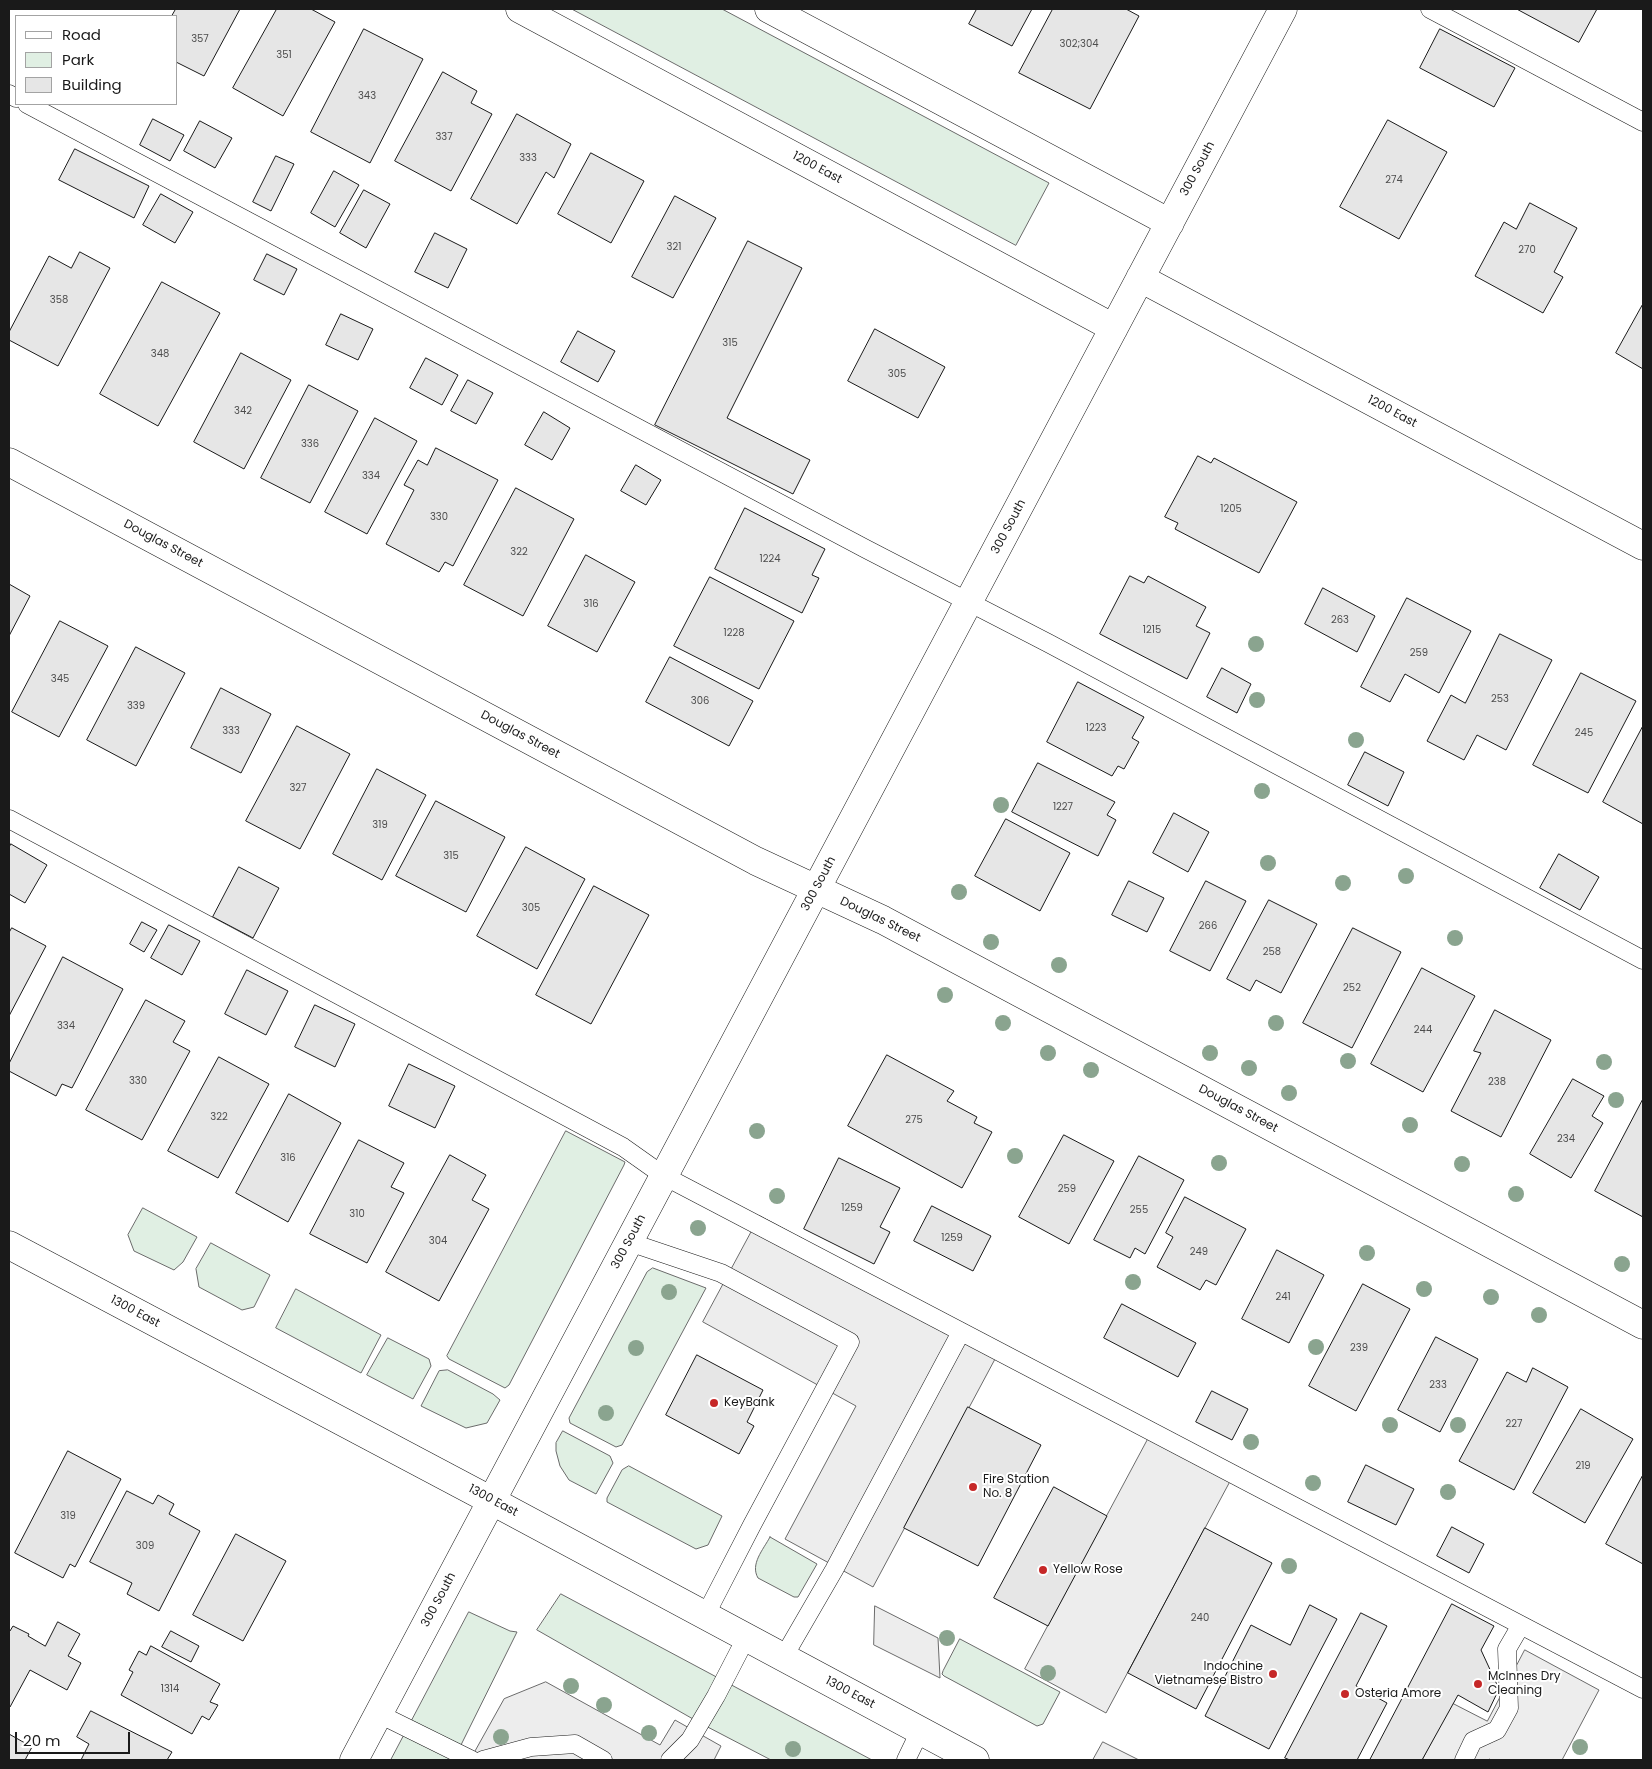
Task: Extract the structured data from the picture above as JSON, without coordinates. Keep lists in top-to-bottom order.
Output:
{
  "streets": {
    "street": [
      "1200 East",
      "300 South",
      "Douglas Street",
      "1300 East"
    ]
  },
  "crossings": [
    ["1200 East", "300 South"],
    ["300 South", "Douglas Street"],
    ["300 South", "1300 East"]
  ],
  "places": [
    "KeyBank",
    "Fire Station No. 8",
    "Yellow Rose",
    "Indochine Vietnamese Bistro",
    "McInnes Dry Cleaning",
    "Osteria Amore"
  ],
  "house_numbers": [
    "357",
    "302;304",
    "351",
    "343",
    "337",
    "333",
    "274",
    "321",
    "270",
    "358",
    "315",
    "348",
    "305",
    "342",
    "336",
    "334",
    "1205",
    "330",
    "322",
    "1224",
    "316",
    "263",
    "1215",
    "1228",
    "259",
    "345",
    "253",
    "306",
    "339",
    "1223",
    "333",
    "245",
    "327",
    "1227",
    "319",
    "315",
    "305",
    "266",
    "258",
    "252",
    "334",
    "244",
    "330",
    "238",
    "322",
    "275",
    "234",
    "316",
    "259",
    "1259",
    "255",
    "310",
    "1259",
    "304",
    "249",
    "241",
    "239",
    "233",
    "227",
    "219",
    "319",
    "309",
    "240",
    "1314"
  ],
  "legend": ["Road", "Park", "Building"],
  "scale_bar": "20 m"
}
